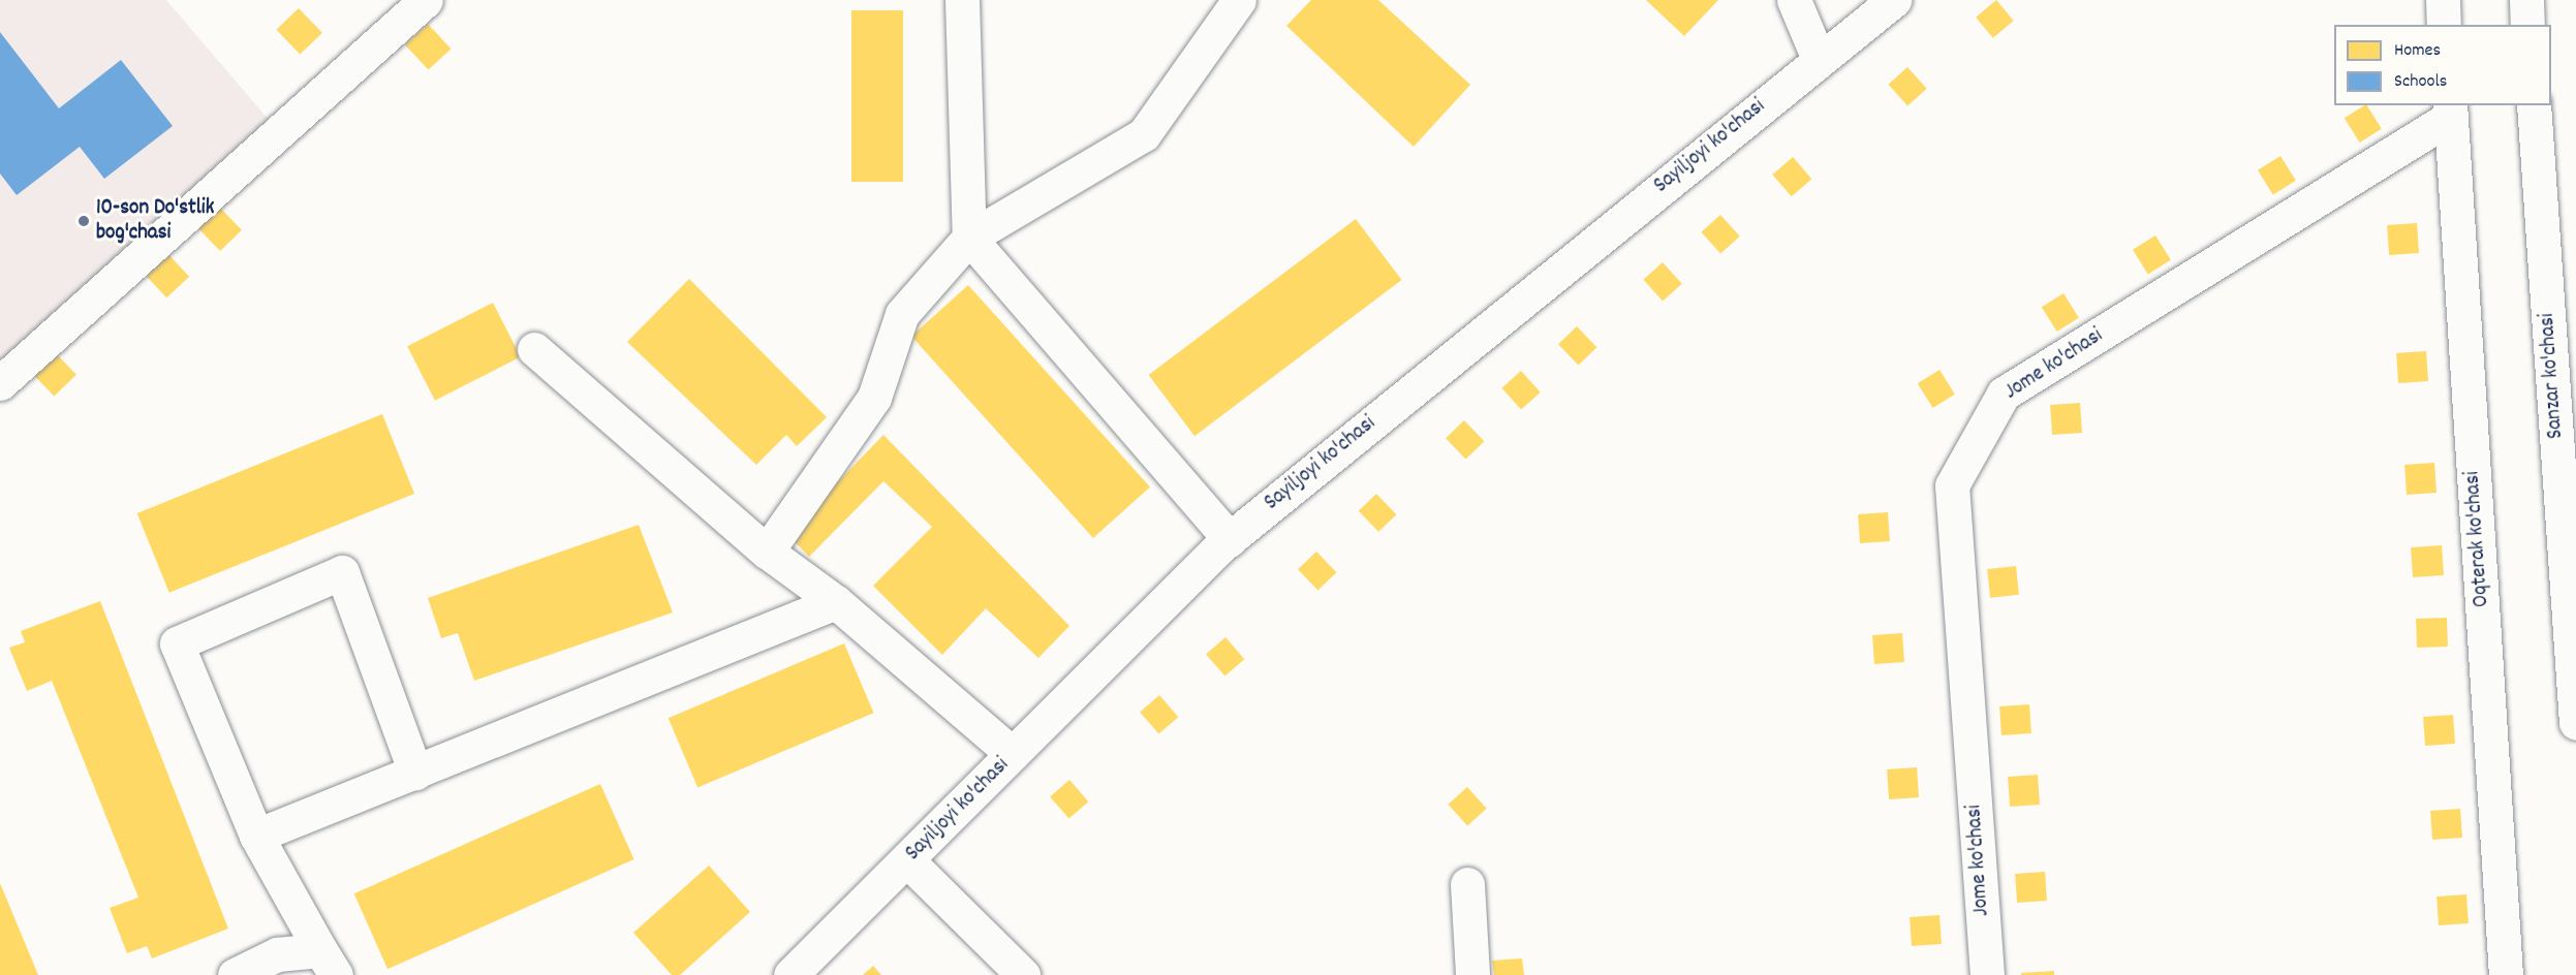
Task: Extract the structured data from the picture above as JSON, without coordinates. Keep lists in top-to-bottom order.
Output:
{
  "streets": {
    "street": [
      "Sayiljoyi ko'chasi",
      "Jome ko'chasi",
      "Sanzar ko'chasi",
      "Oqterak ko'chasi"
    ]
  },
  "crossings": [
    ["Jome ko'chasi", "Oqterak ko'chasi"]
  ],
  "places": ["10-son Do'stlik bog'chasi"],
  "legend": ["Homes", "Schools"]
}
